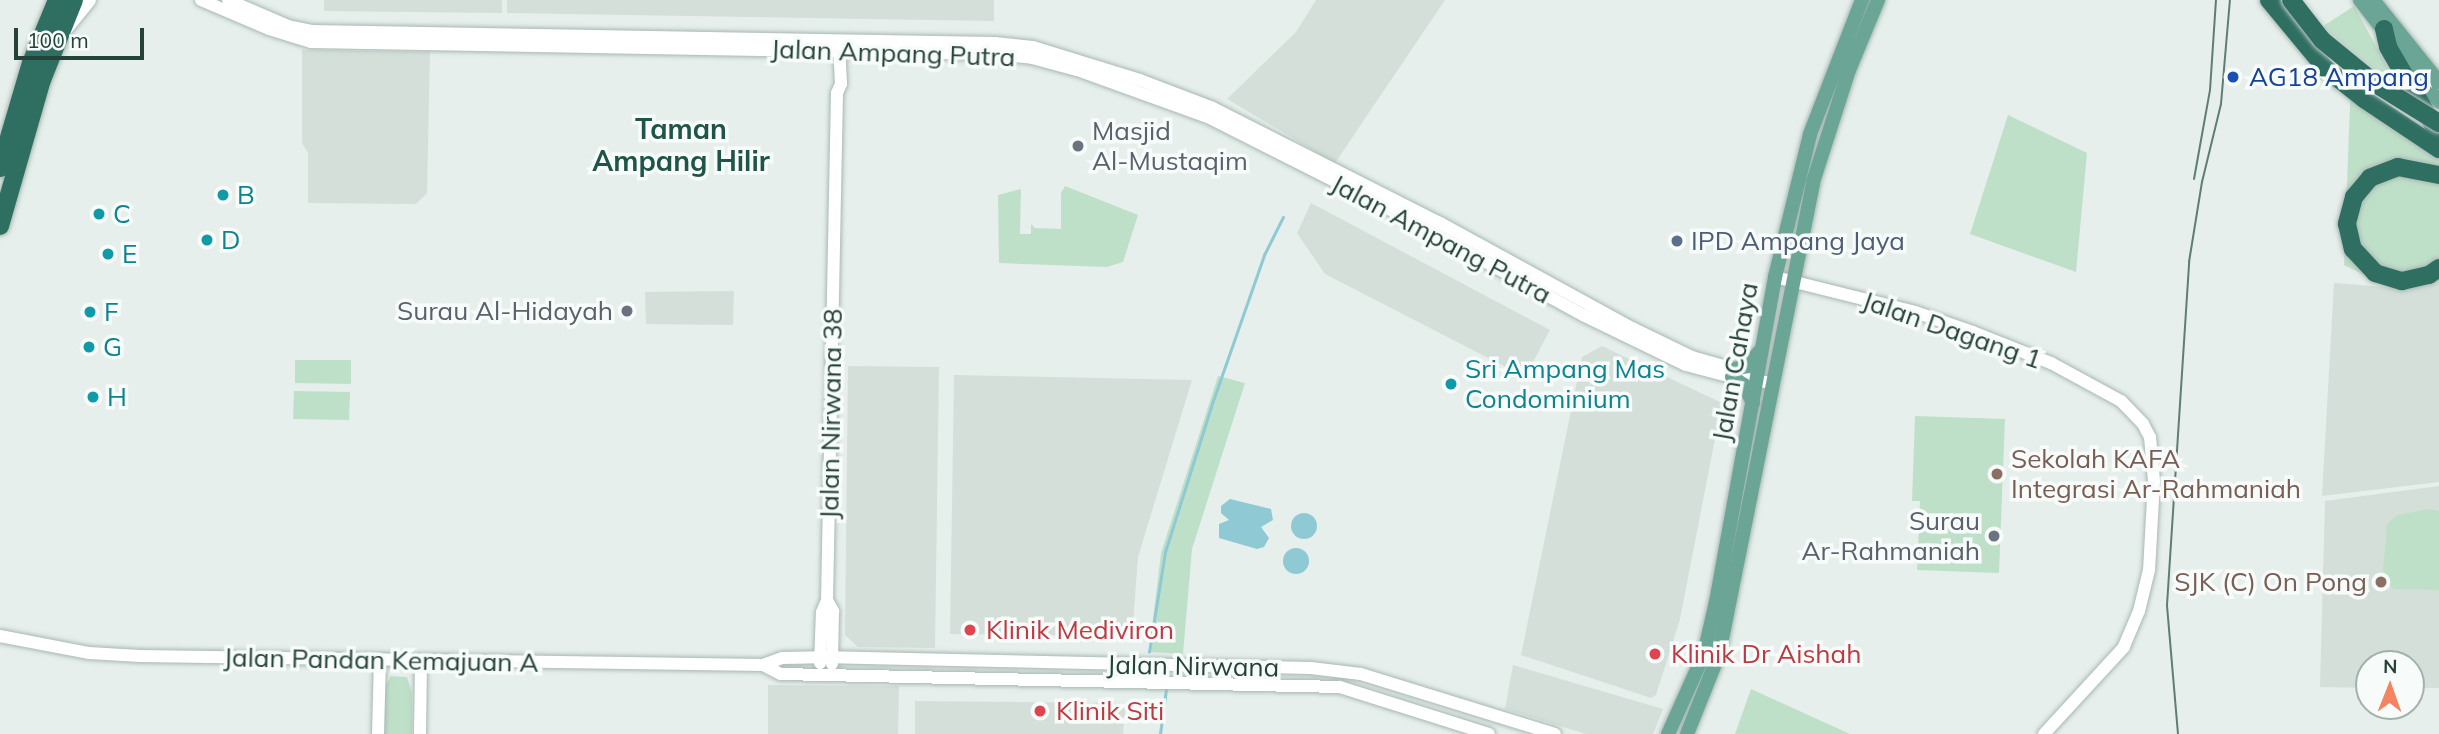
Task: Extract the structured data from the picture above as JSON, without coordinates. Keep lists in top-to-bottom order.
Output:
{
  "streets": {
    "main road": ["Jalan Cahaya"],
    "street": [
      "Jalan Ampang Putra",
      "Jalan Dagang 1",
      "Jalan Nirwana 38",
      "Jalan Pandan Kemajuan A",
      "Jalan Nirwana"
    ]
  },
  "crossings": [
    ["Jalan Ampang Putra", "Jalan Cahaya"],
    ["Jalan Ampang Putra", "Jalan Nirwana 38"],
    ["Jalan Dagang 1", "Jalan Cahaya"],
    ["Jalan Nirwana 38", "Jalan Pandan Kemajuan A"],
    ["Jalan Nirwana 38", "Jalan Nirwana"],
    ["Jalan Pandan Kemajuan A", "Jalan Nirwana"]
  ],
  "districts": ["Taman Ampang Hilir"],
  "places": [
    "AG18 Ampang",
    "Masjid Al-Mustaqim",
    "B",
    "C",
    "D",
    "IPD Ampang Jaya",
    "E",
    "Surau Al-Hidayah",
    "F",
    "G",
    "Sri Ampang Mas Condominium",
    "H",
    "Sekolah KAFA Integrasi Ar-Rahmaniah",
    "Surau Ar-Rahmaniah",
    "SJK (C) On Pong",
    "Klinik Mediviron",
    "Klinik Dr Aishah",
    "Klinik Siti"
  ],
  "scale_bar": "100 m",
  "north": "top"
}
